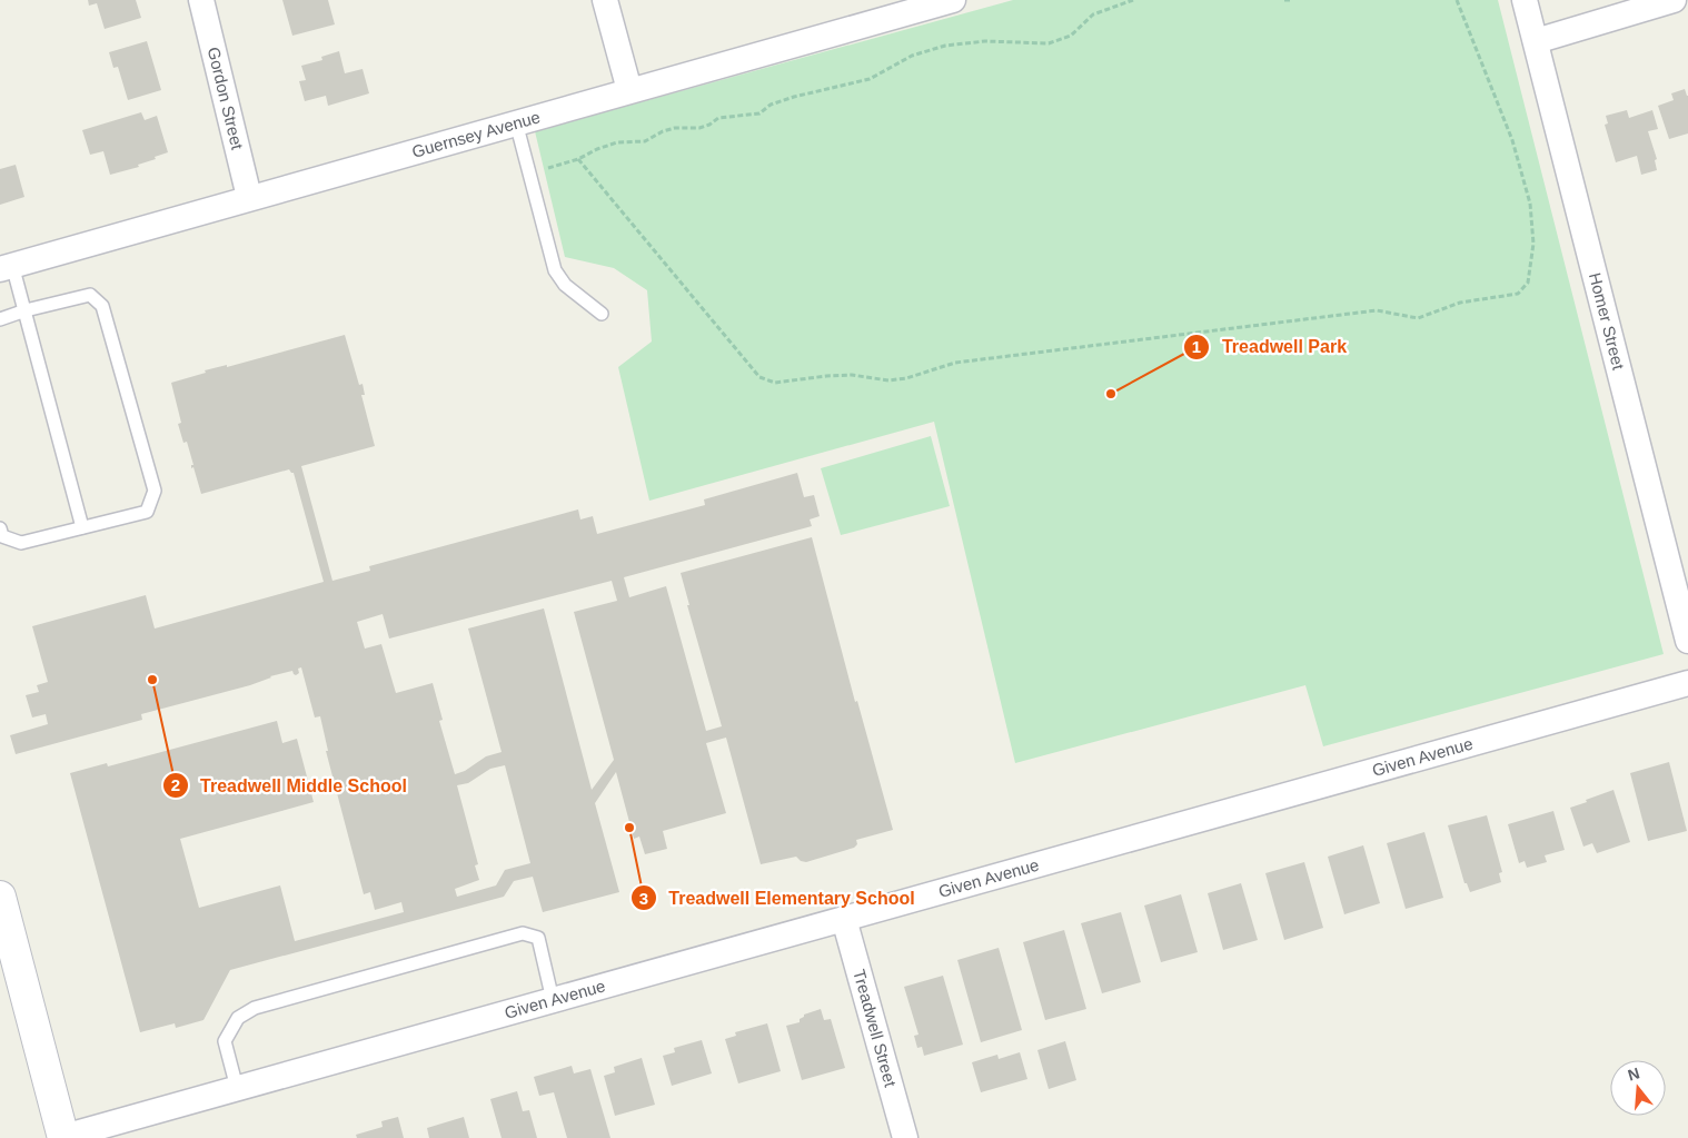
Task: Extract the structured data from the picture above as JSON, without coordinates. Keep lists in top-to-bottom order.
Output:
{
  "streets": {
    "street": [
      "Gordon Street",
      "Guernsey Avenue",
      "Homer Street",
      "Given Avenue",
      "Treadwell Street"
    ]
  },
  "crossings": [
    ["Gordon Street", "Guernsey Avenue"],
    ["Given Avenue", "Treadwell Street"]
  ],
  "places": ["Treadwell Park", "Treadwell Middle School", "Treadwell Elementary School"],
  "north": "top"
}
